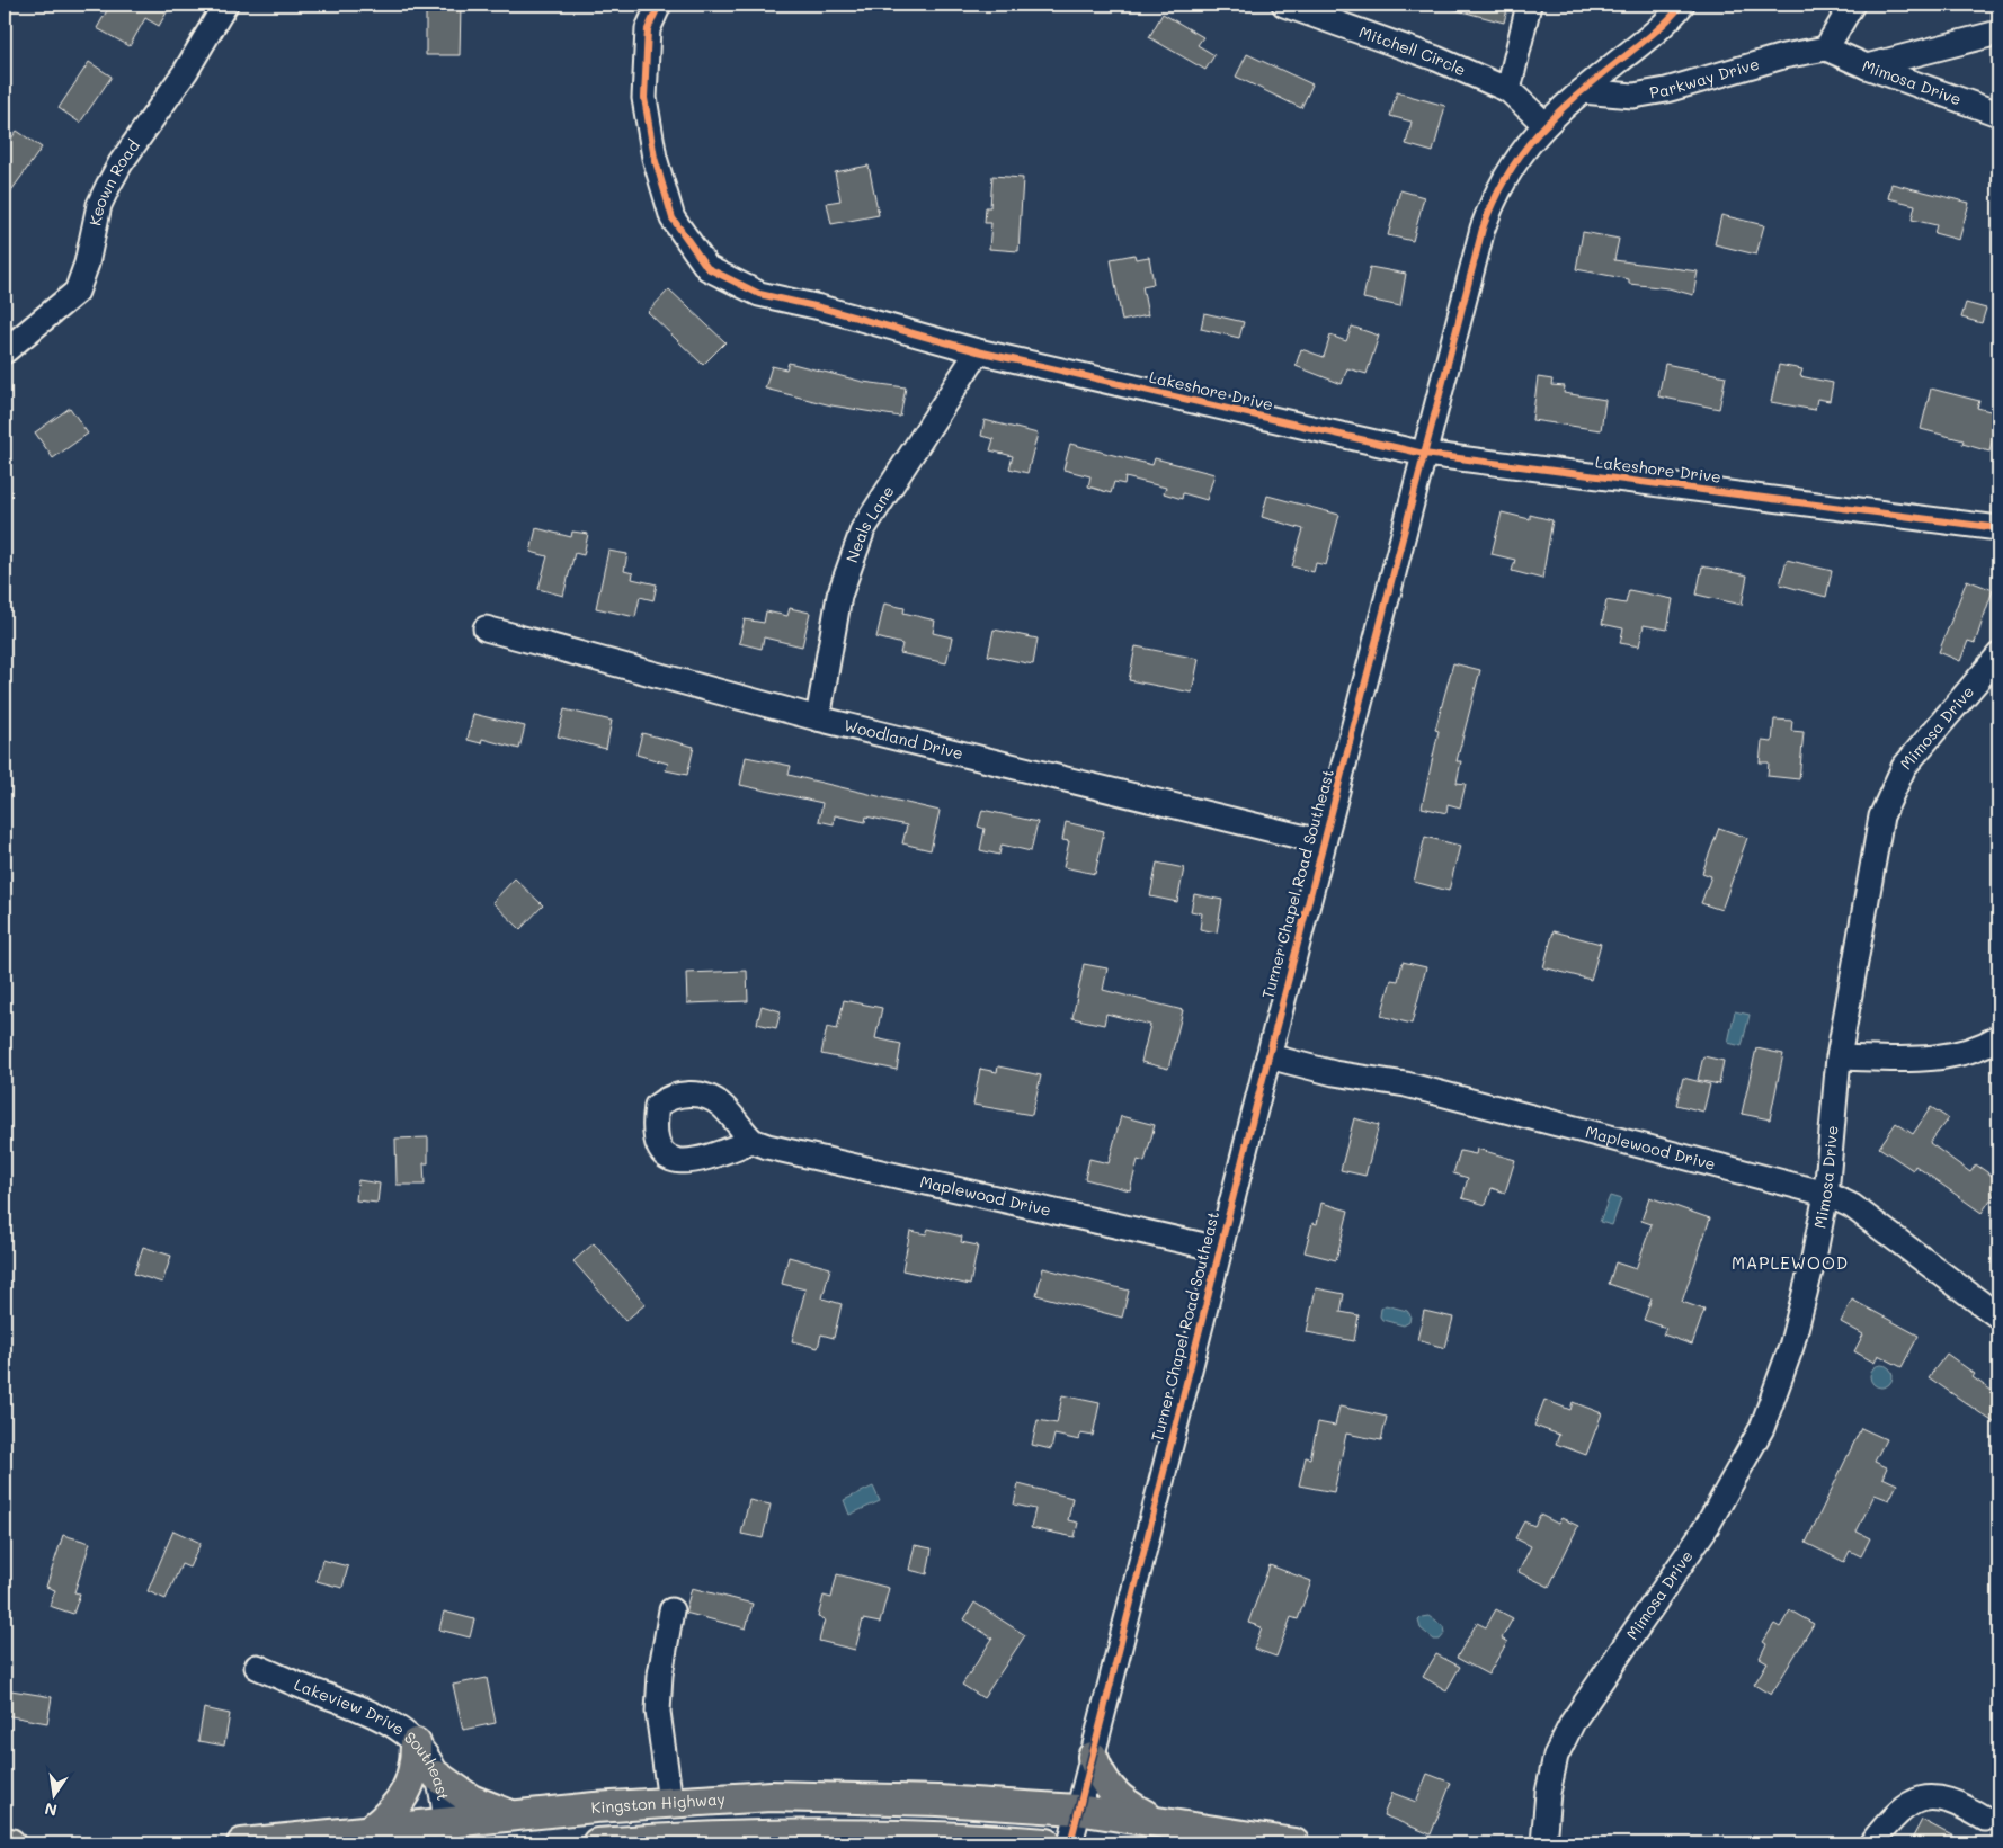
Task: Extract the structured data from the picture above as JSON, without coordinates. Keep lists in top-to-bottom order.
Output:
{
  "streets": {
    "main road": ["Kingston Highway"],
    "street": [
      "Mitchell Circle",
      "Parkway Drive",
      "Mimosa Drive",
      "Keown Road",
      "Lakeshore Drive",
      "Neals Lane",
      "Woodland Drive",
      "Turner Chapel Road Southeast",
      "Maplewood Drive",
      "Lakeview Drive Southeast"
    ]
  },
  "crossings": [
    ["Mitchell Circle", "Turner Chapel Road Southeast"],
    ["Parkway Drive", "Mimosa Drive"],
    ["Parkway Drive", "Turner Chapel Road Southeast"],
    ["Mimosa Drive", "Maplewood Drive"],
    ["Lakeshore Drive", "Neals Lane"],
    ["Lakeshore Drive", "Turner Chapel Road Southeast"],
    ["Neals Lane", "Woodland Drive"],
    ["Woodland Drive", "Turner Chapel Road Southeast"],
    ["Turner Chapel Road Southeast", "Maplewood Drive"],
    ["Turner Chapel Road Southeast", "Kingston Highway"],
    ["Lakeview Drive Southeast", "Kingston Highway"]
  ],
  "districts": ["MAPLEWOOD"],
  "north": "bottom"
}
